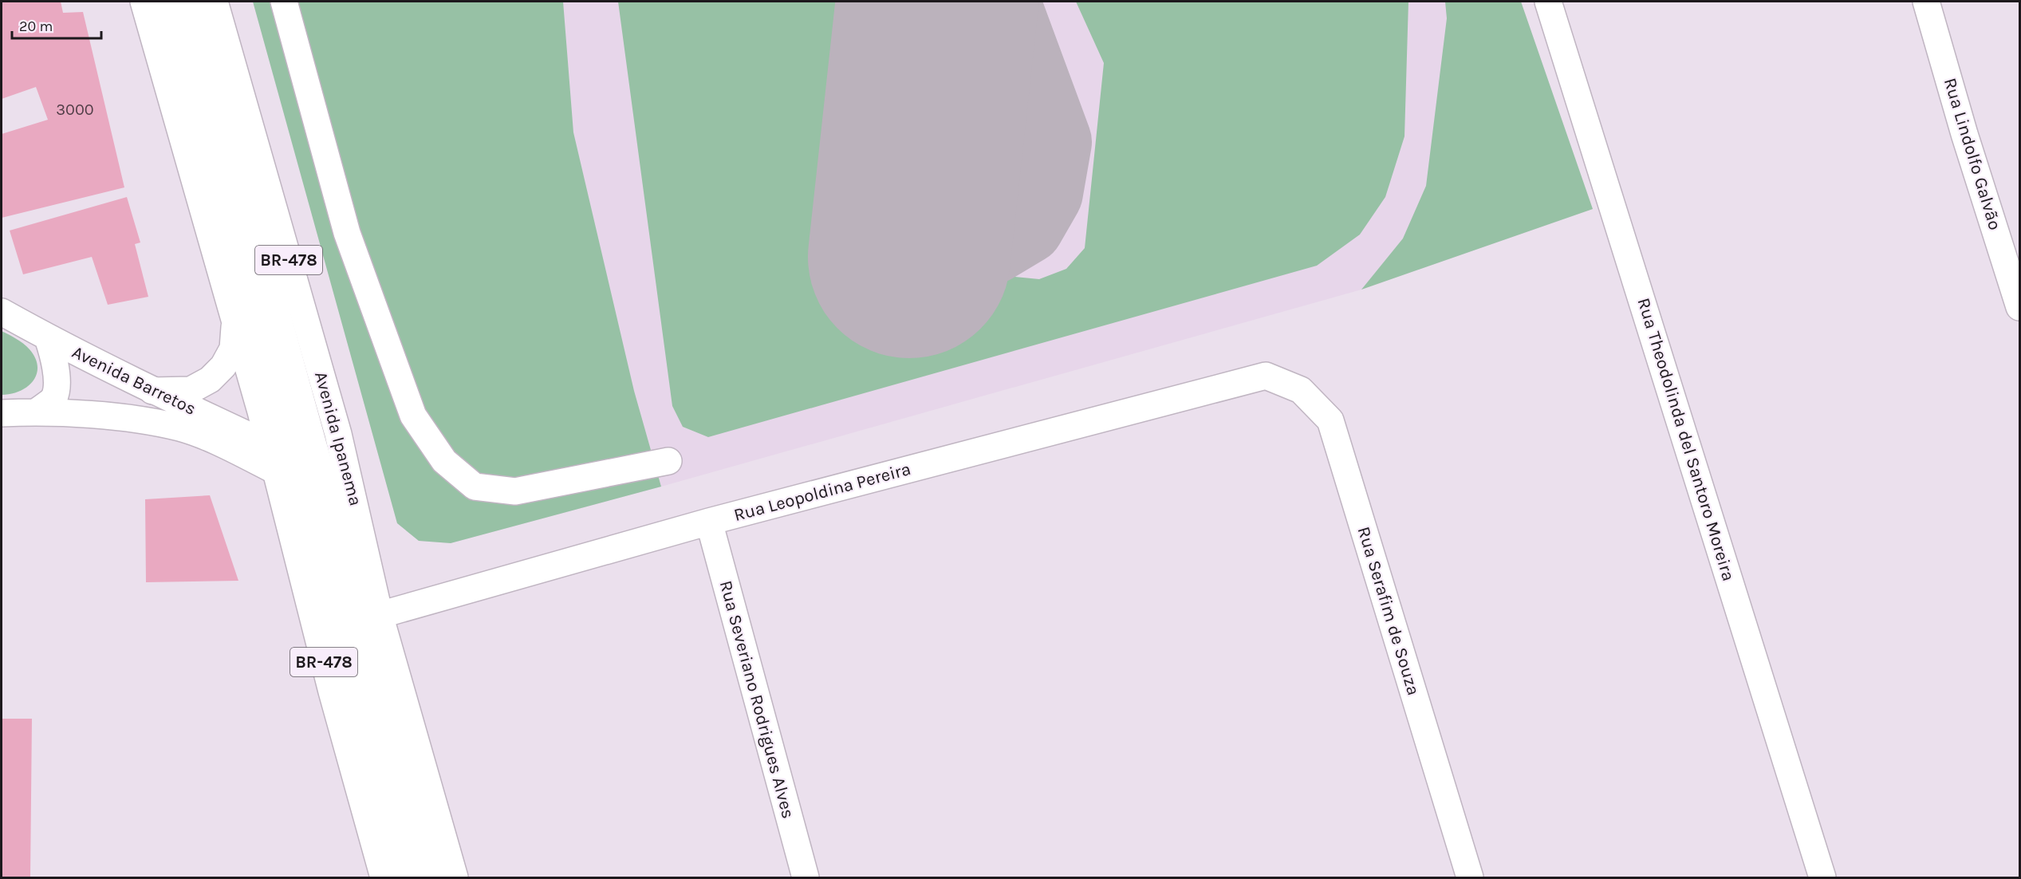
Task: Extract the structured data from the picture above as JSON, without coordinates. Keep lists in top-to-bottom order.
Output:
{
  "streets": {
    "street": [
      "Rua Lindolfo Galvão",
      "BR-478",
      "Avenida Barretos",
      "Avenida Ipanema",
      "Rua Theodolinda del Santoro Moreira",
      "Rua Leopoldina Pereira",
      "Rua Serafim de Souza",
      "Rua Severiano Rodrigues Alves"
    ]
  },
  "crossings": [
    ["BR-478", "Avenida Barretos"],
    ["Avenida Ipanema", "Rua Leopoldina Pereira"],
    ["Rua Leopoldina Pereira", "Rua Serafim de Souza"],
    ["Rua Leopoldina Pereira", "Rua Severiano Rodrigues Alves"]
  ],
  "house_numbers": ["3000"],
  "scale_bar": "20 m"
}
